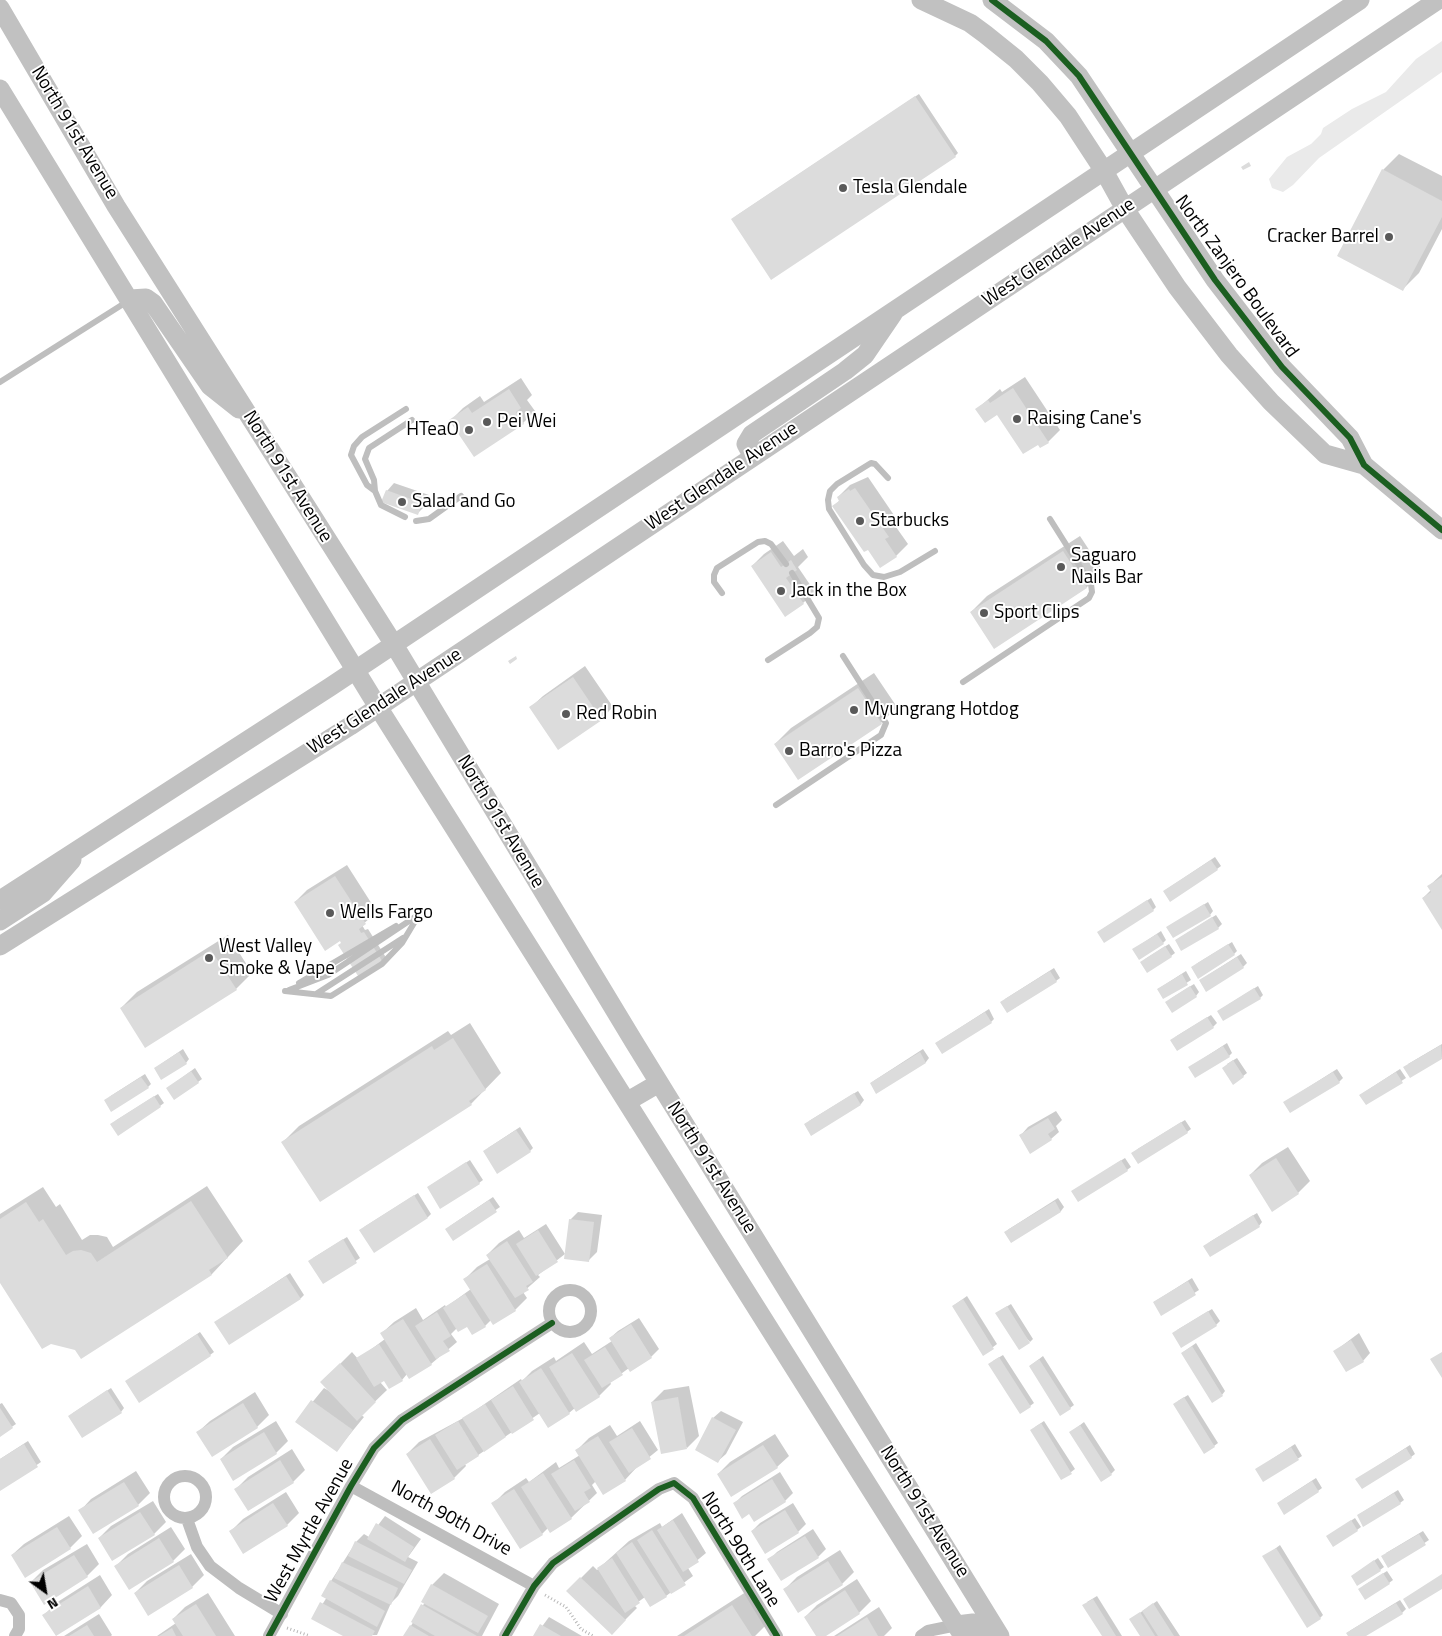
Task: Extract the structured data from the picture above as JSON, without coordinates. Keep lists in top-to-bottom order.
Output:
{
  "streets": {
    "main road": ["North 91st Avenue", "West Glendale Avenue", "North Zanjero Boulevard"],
    "street": ["North 90th Drive", "West Myrtle Avenue", "North 90th Lane"]
  },
  "crossings": [
    ["North 91st Avenue", "West Glendale Avenue"],
    ["West Glendale Avenue", "North Zanjero Boulevard"],
    ["North 90th Drive", "West Myrtle Avenue"],
    ["North 90th Drive", "North 90th Lane"]
  ],
  "places": [
    "Tesla Glendale",
    "Cracker Barrel",
    "Raising Cane's",
    "Pei Wei",
    "HTeaO",
    "Salad and Go",
    "Starbucks",
    "Saguaro Nails Bar",
    "Jack in the Box",
    "Sport Clips",
    "Myungrang Hotdog",
    "Red Robin",
    "Barro's Pizza",
    "Wells Fargo",
    "West Valley Smoke & Vape"
  ],
  "north": "bottom right"
}
